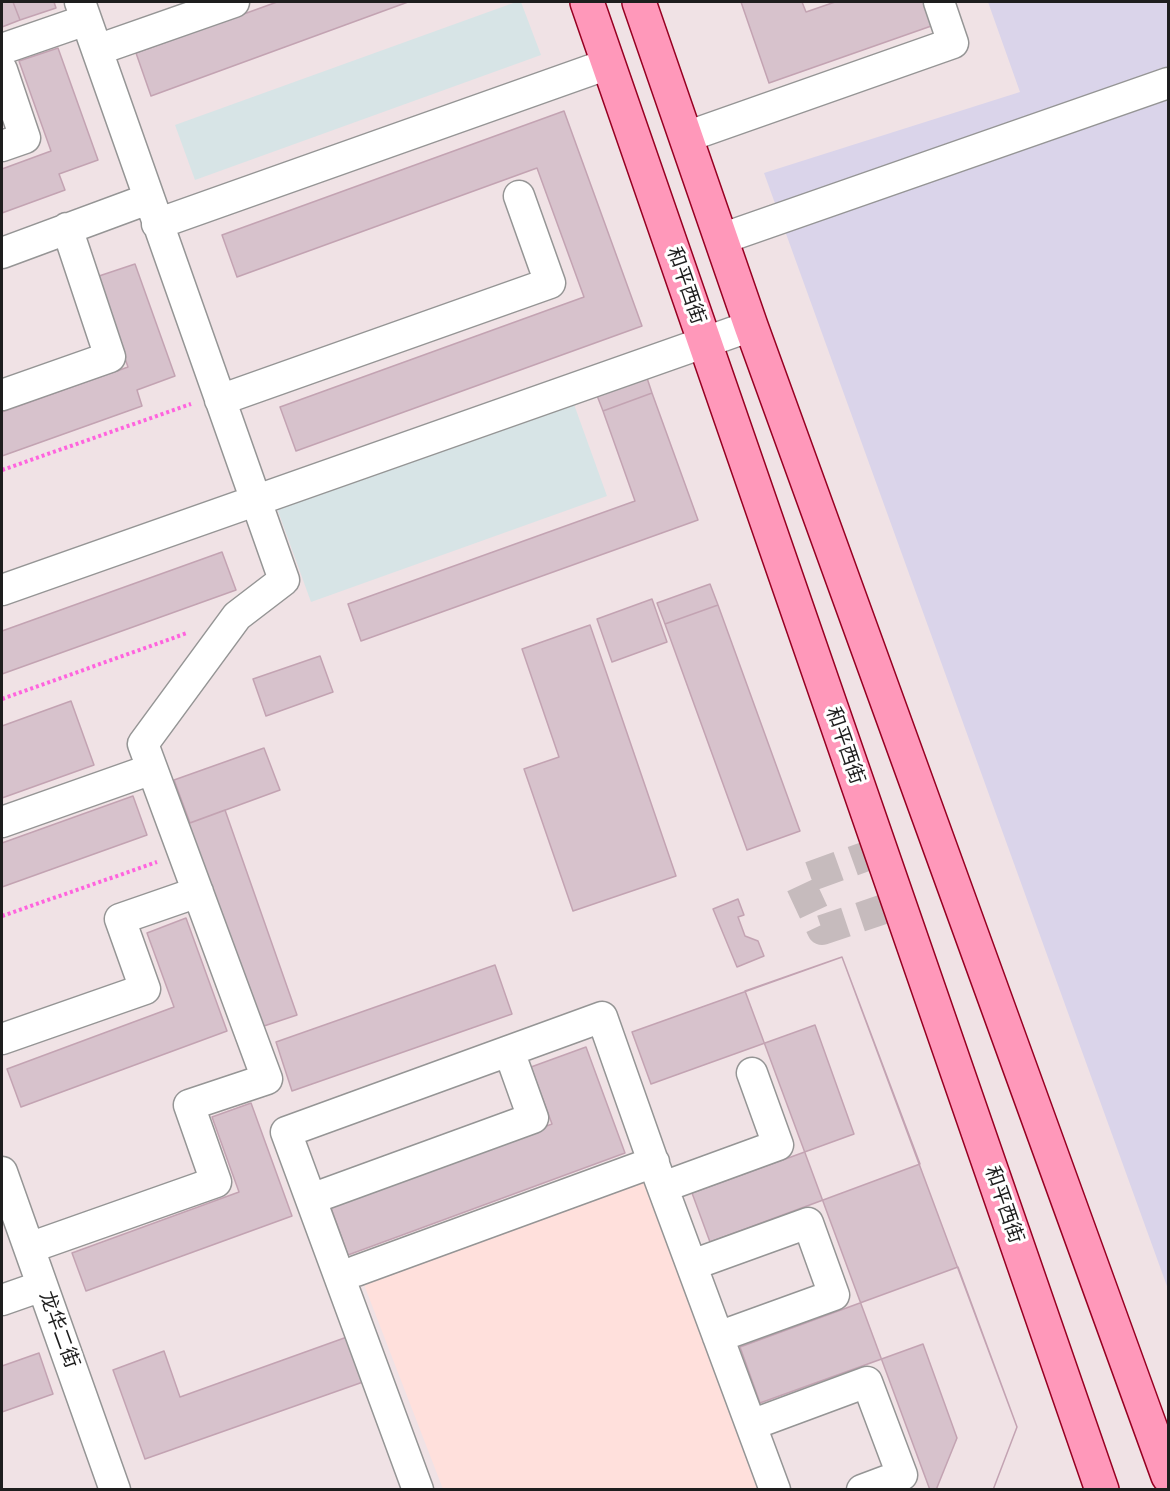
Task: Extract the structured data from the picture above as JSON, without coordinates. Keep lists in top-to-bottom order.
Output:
{
  "streets": {
    "main road": ["和平西街"],
    "street": ["龙华二街"]
  }
}
